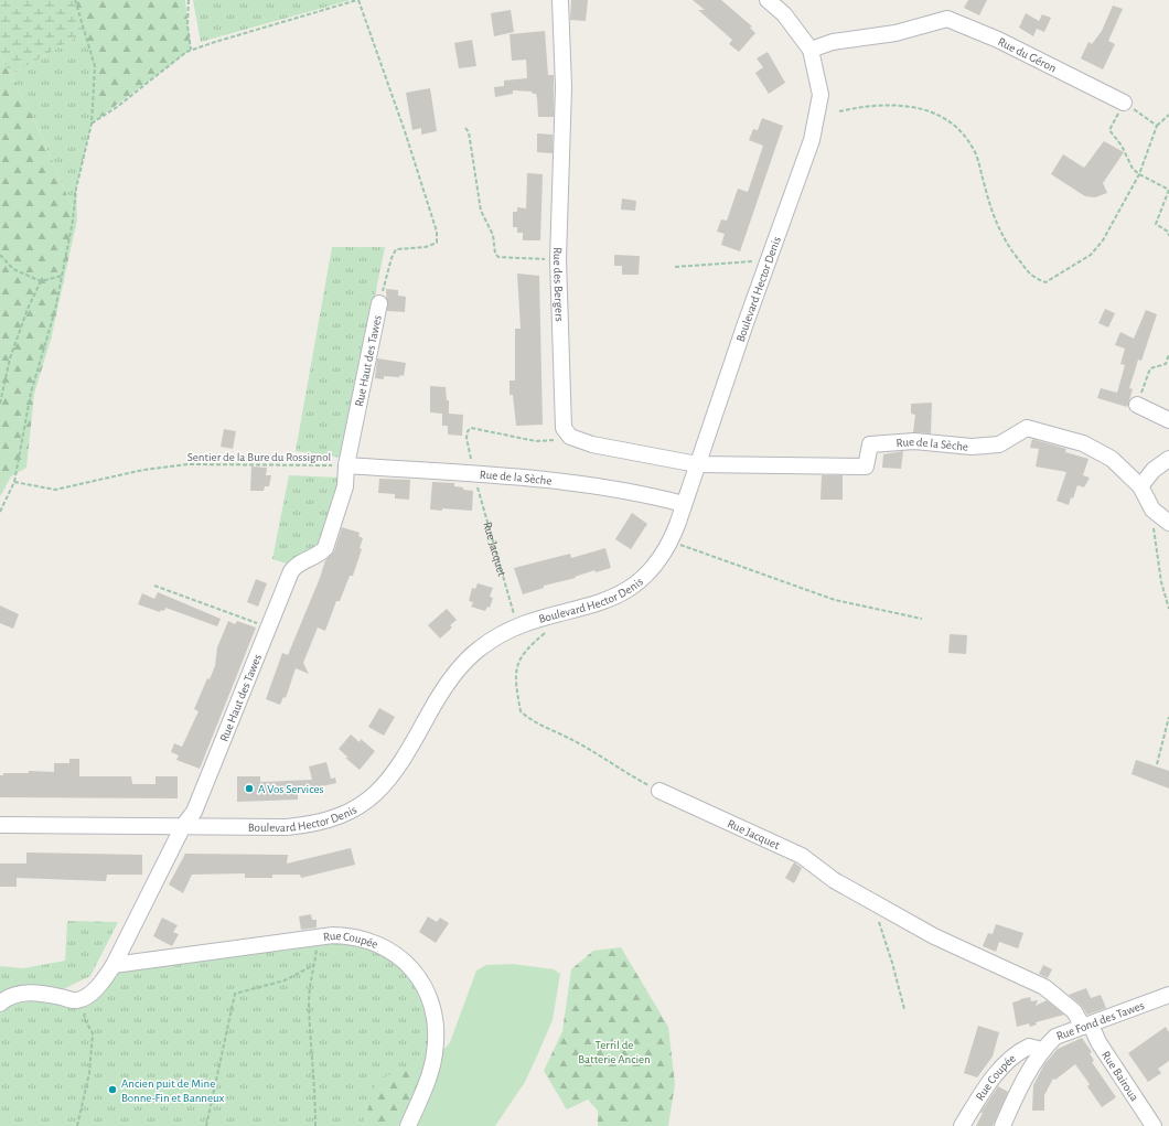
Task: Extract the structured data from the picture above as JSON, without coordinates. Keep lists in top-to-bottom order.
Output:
{
  "streets": {
    "street": [
      "Rue du Géron",
      "Rue des Bergers",
      "Boulevard Hector Denis",
      "Rue Haut des Tawes",
      "Rue de la Sèche",
      "Rue Jacquet",
      "Rue Coupée",
      "Rue Fond des Tawes",
      "Rue Bairoua"
    ],
    "path": ["Sentier de la Bure du Rossignol"]
  },
  "crossings": [
    ["Rue du Géron", "Boulevard Hector Denis"],
    ["Rue des Bergers", "Rue Jacquet"],
    ["Boulevard Hector Denis", "Rue Haut des Tawes"],
    ["Boulevard Hector Denis", "Rue de la Sèche"],
    ["Boulevard Hector Denis", "Rue Jacquet"],
    ["Rue Haut des Tawes", "Rue de la Sèche"],
    ["Rue Haut des Tawes", "Sentier de la Bure du Rossignol"],
    ["Rue Haut des Tawes", "Rue Coupée"],
    ["Rue de la Sèche", "Sentier de la Bure du Rossignol"],
    ["Rue de la Sèche", "Rue Jacquet"],
    ["Rue Jacquet", "Rue Fond des Tawes"],
    ["Rue Jacquet", "Rue Bairoua"],
    ["Rue Coupée", "Rue Fond des Tawes"],
    ["Rue Fond des Tawes", "Rue Bairoua"]
  ],
  "parks": ["Terril de Batterie Ancien"],
  "places": ["A Vos Services", "Ancien puit de Mine Bonne-Fin et Banneux"]
}
